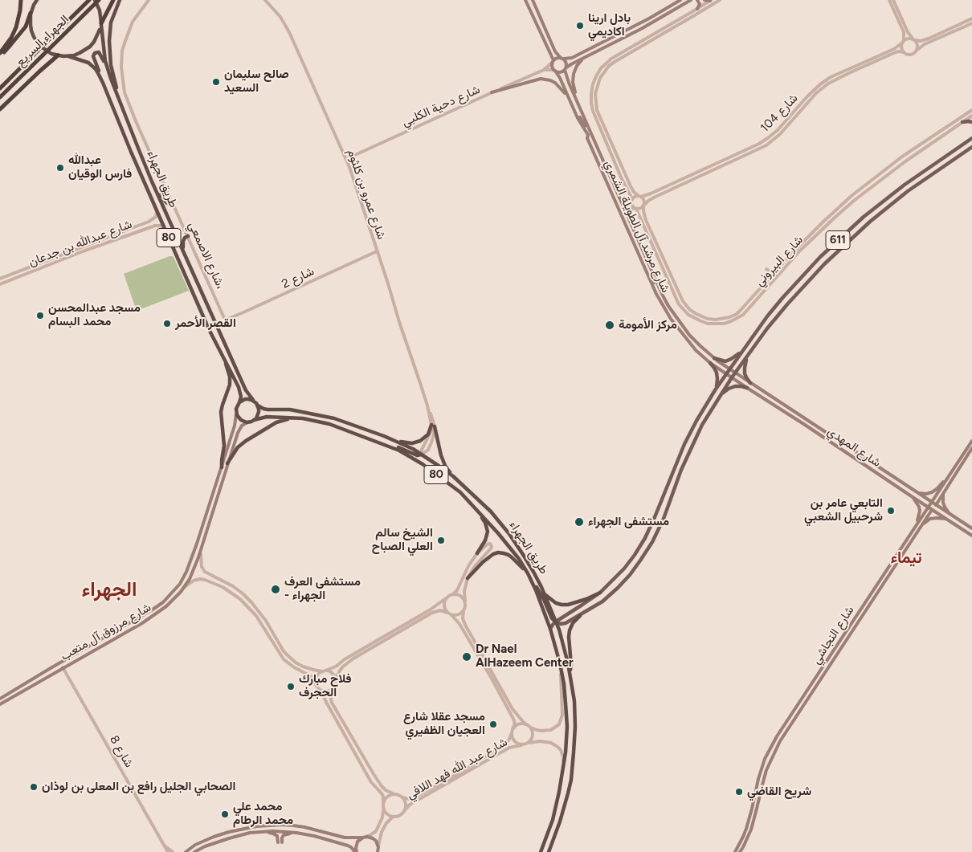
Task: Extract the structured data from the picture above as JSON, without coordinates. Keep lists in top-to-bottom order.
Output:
{
  "streets": {
    "highway": ["الجهراء السريع", "طريق الجهراء", "80"],
    "main road": [
      "شارع مرشد آل الطويلة الشمري",
      "611",
      "شارع المهدي",
      "شارع مرزوق آل متعب",
      "شارع النجاشي"
    ],
    "street": [
      "شارع دحية الكلبي",
      "شارع 104",
      "شارع عمرو بن كلثوم",
      "شارع عبدالله بن جدعان",
      "شارع الاصمعي،",
      "شارع البيروني",
      "شارع 2",
      "شارع 8",
      "شارع عبد الله فهد اللافي"
    ]
  },
  "crossings": [
    ["شارع دحية الكلبي", "شارع عمرو بن كلثوم"],
    ["شارع دحية الكلبي", "شارع مرشد آل الطويلة الشمري"],
    ["شارع 104", "شارع البيروني"],
    ["طريق الجهراء", "80"],
    ["طريق الجهراء", "611"],
    ["طريق الجهراء", "شارع عبدالله بن جدعان"],
    ["طريق الجهراء", "شارع مرزوق آل متعب"],
    ["شارع عمرو بن كلثوم", "شارع 2"],
    ["شارع مرشد آل الطويلة الشمري", "611"],
    ["شارع مرشد آل الطويلة الشمري", "شارع المهدي"],
    ["80", "شارع مرزوق آل متعب"],
    ["611", "شارع المهدي"],
    ["شارع الاصمعي،", "شارع 2"],
    ["شارع المهدي", "شارع النجاشي"],
    ["شارع مرزوق آل متعب", "شارع 8"]
  ],
  "districts": ["تيماء", "الجهراء"],
  "places": [
    "بادل ارينا اكاديمي",
    "صالح سليمان السعيد",
    "عبدالله فارس الوقيان",
    "مسجد عبدالمحسن محمد البسام",
    "القصر الأحمر",
    "مركز الأمومة",
    "التابعي عامر بن شرحبيل الشعبي",
    "مستشفى الجهراء",
    "الشيخ سالم العلي الصباح",
    "مستشفى العرف - الجهراء",
    "Dr Nael AlHazeem Center",
    "فلاح مبارك الحجرف",
    "مسجد عقلا شارع العجيان الظفيري",
    "الصحابي الجليل رافع بن المعلى بن لوذان",
    "شريح القاضي",
    "محمد علي محمد الرطام"
  ]
}
